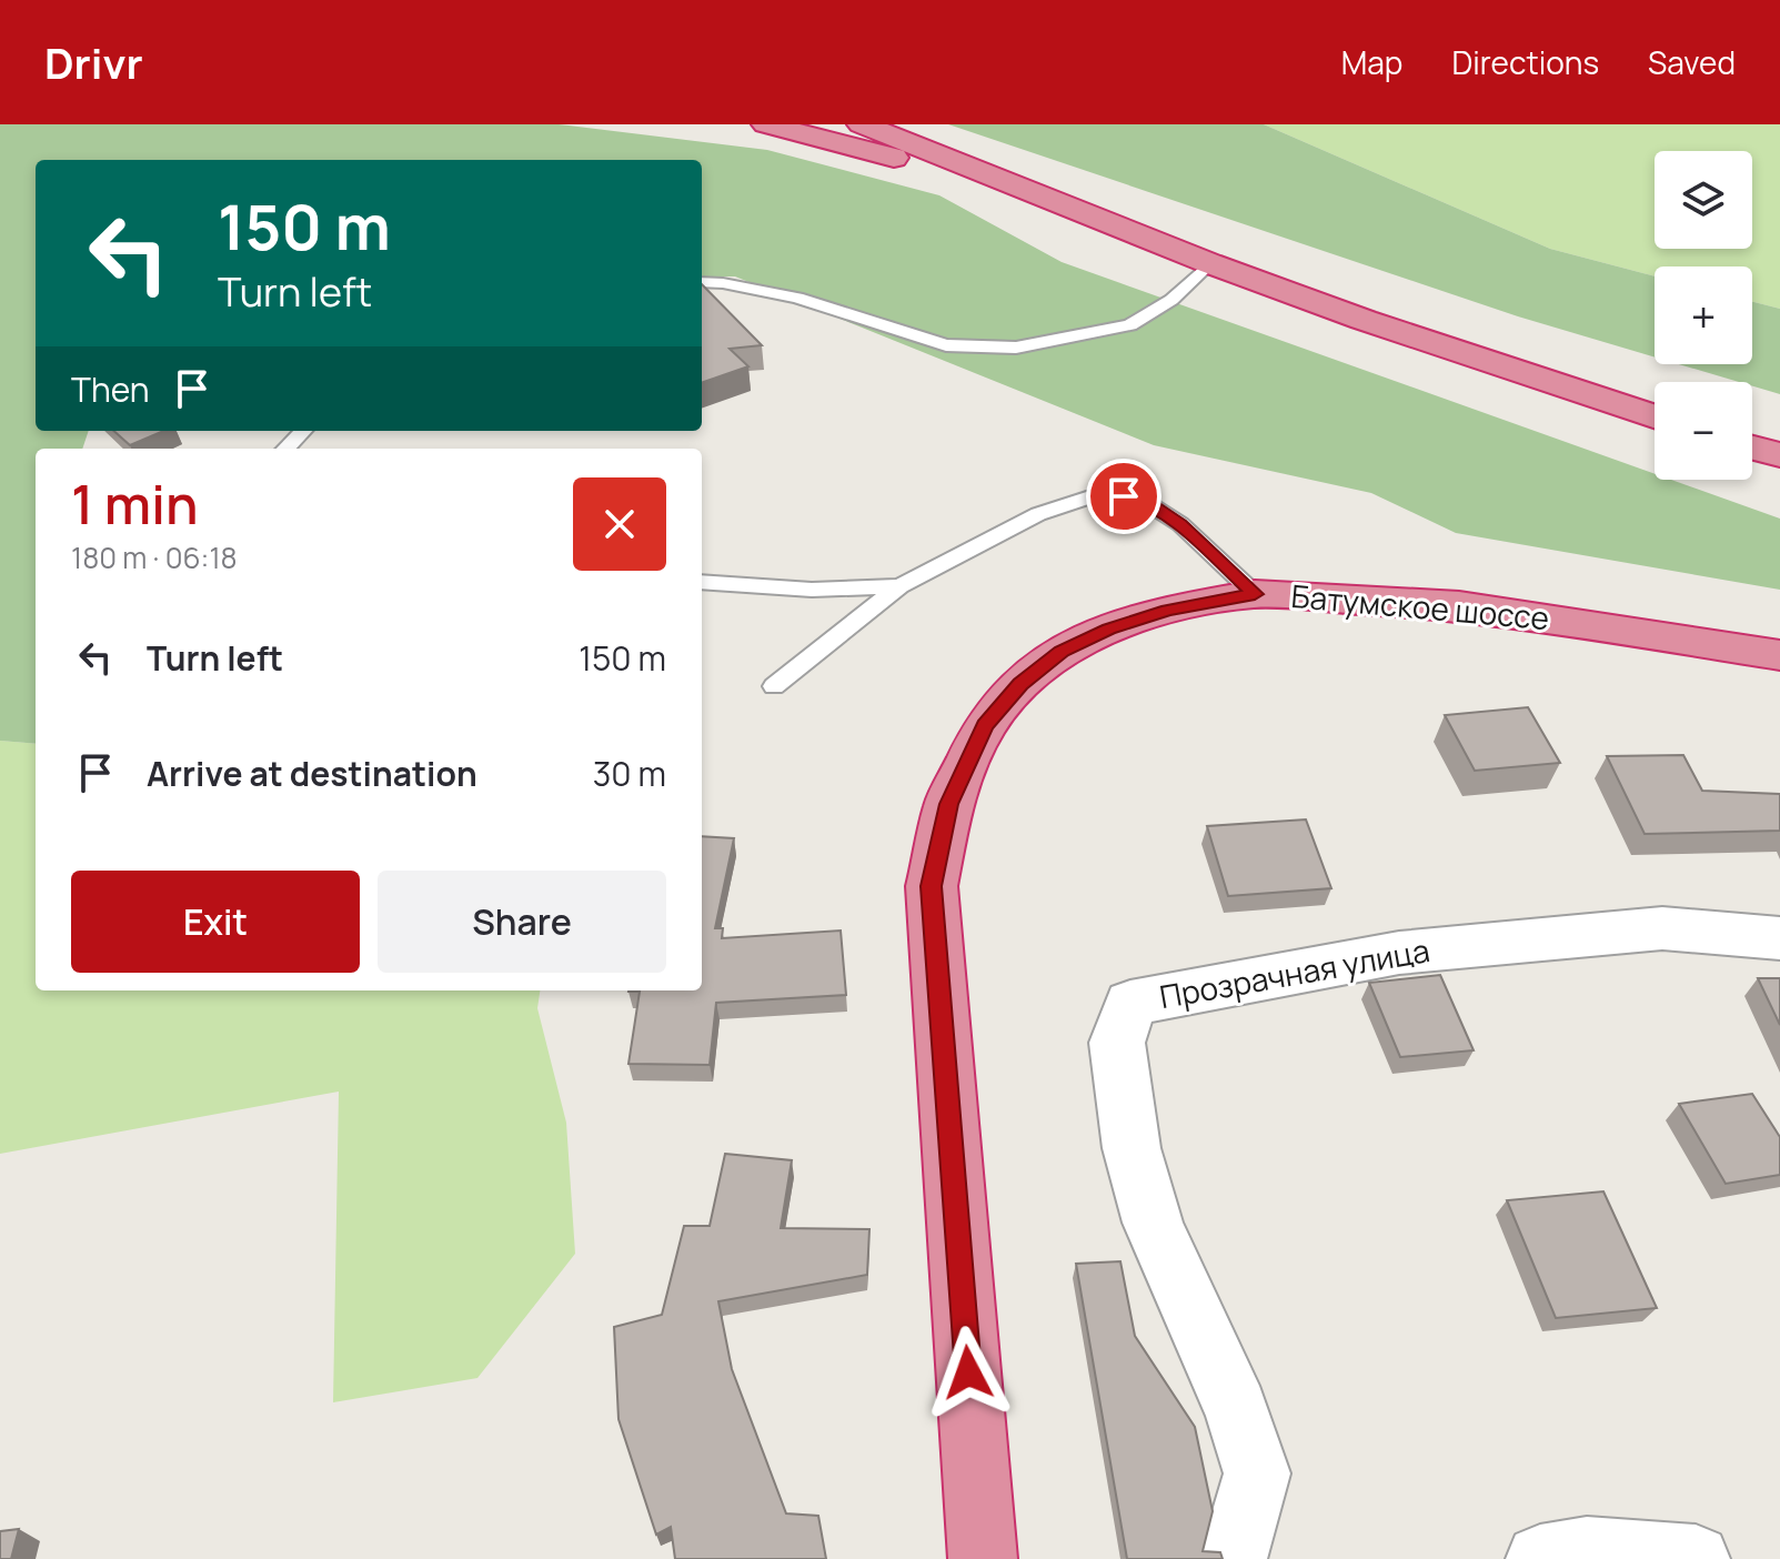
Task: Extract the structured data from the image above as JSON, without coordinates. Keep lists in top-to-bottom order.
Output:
{
  "streets": {
    "highway": ["Батумское шоссе"],
    "street": ["Прозрачная улица"]
  },
  "page": {
    "header": "Drivr",
    "nav": ["Map", "Directions", "Saved"],
    "map_buttons": ["+", "−"],
    "turn": ["150 m", "Turn left"],
    "then": "Then",
    "heading": ["1 min", "180 m · 06:18"],
    "list": [
      {
        "name": "Turn left",
        "value": "150 m"
      },
      {
        "name": "Arrive at destination",
        "value": "30 m"
      }
    ],
    "buttons": ["Exit", "Share"]
  }
}
